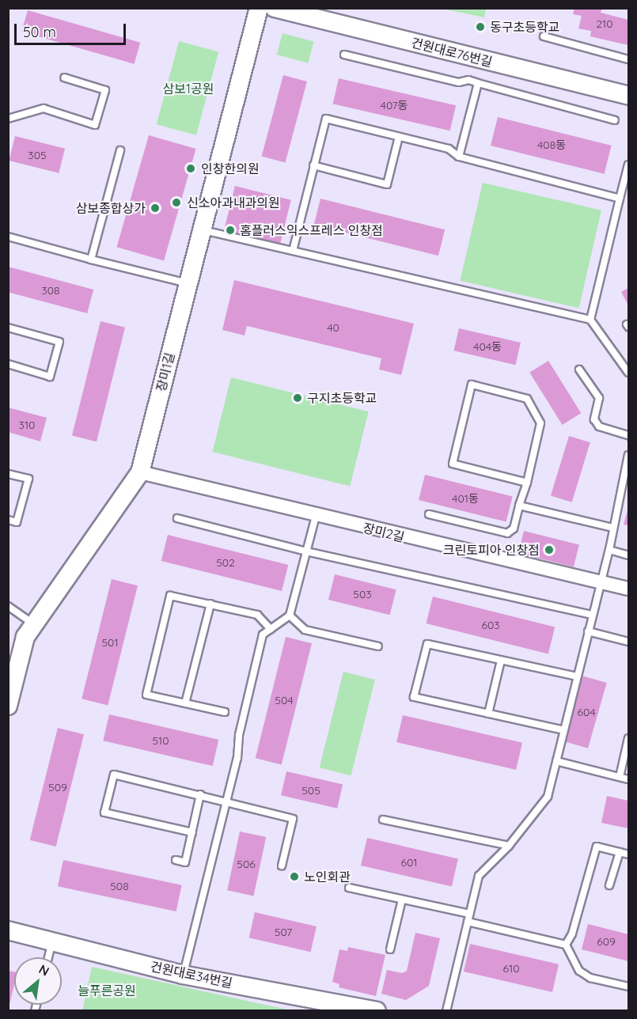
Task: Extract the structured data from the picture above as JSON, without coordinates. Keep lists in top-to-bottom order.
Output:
{
  "streets": {
    "street": [
      "건원대로76번길",
      "장미1길",
      "장미2길",
      "건원대로34번길"
    ]
  },
  "crossings": [
    ["장미1길", "장미2길"]
  ],
  "parks": ["삼보1공원", "늘푸른공원"],
  "places": [
    "동구초등학교",
    "인창한의원",
    "신소아과내과의원",
    "삼보종합상가",
    "홈플러스익스프레스 인창점",
    "구지초등학교",
    "크린토피아 인창점",
    "노인회관"
  ],
  "house_numbers": [
    "210",
    "407동",
    "408동",
    "305",
    "308",
    "40",
    "404동",
    "310",
    "401동",
    "502",
    "503",
    "603",
    "501",
    "504",
    "604",
    "510",
    "509",
    "505",
    "601",
    "506",
    "508",
    "507",
    "609",
    "610"
  ],
  "scale_bar": "50 m",
  "north": "top right"
}
